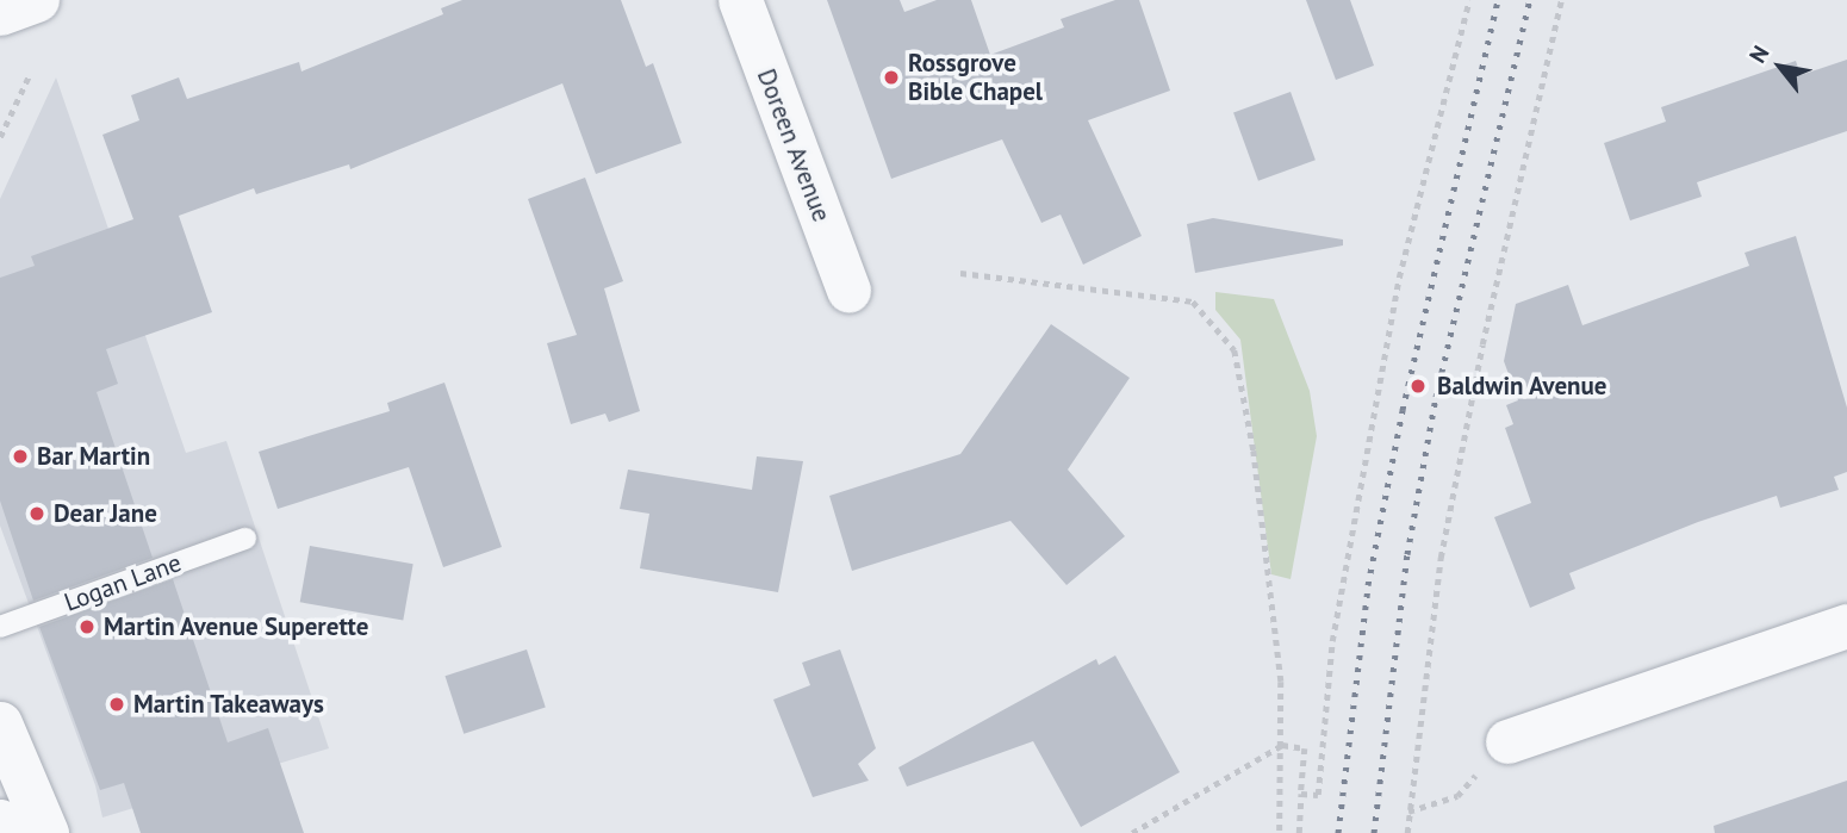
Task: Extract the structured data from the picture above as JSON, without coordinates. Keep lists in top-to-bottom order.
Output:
{
  "streets": {
    "street": ["Doreen Avenue"],
    "lane": ["Logan Lane"]
  },
  "places": [
    "Rossgrove Bible Chapel",
    "Baldwin Avenue",
    "Bar Martin",
    "Dear Jane",
    "Martin Avenue Superette",
    "Martin Takeaways"
  ],
  "north": "top left"
}
